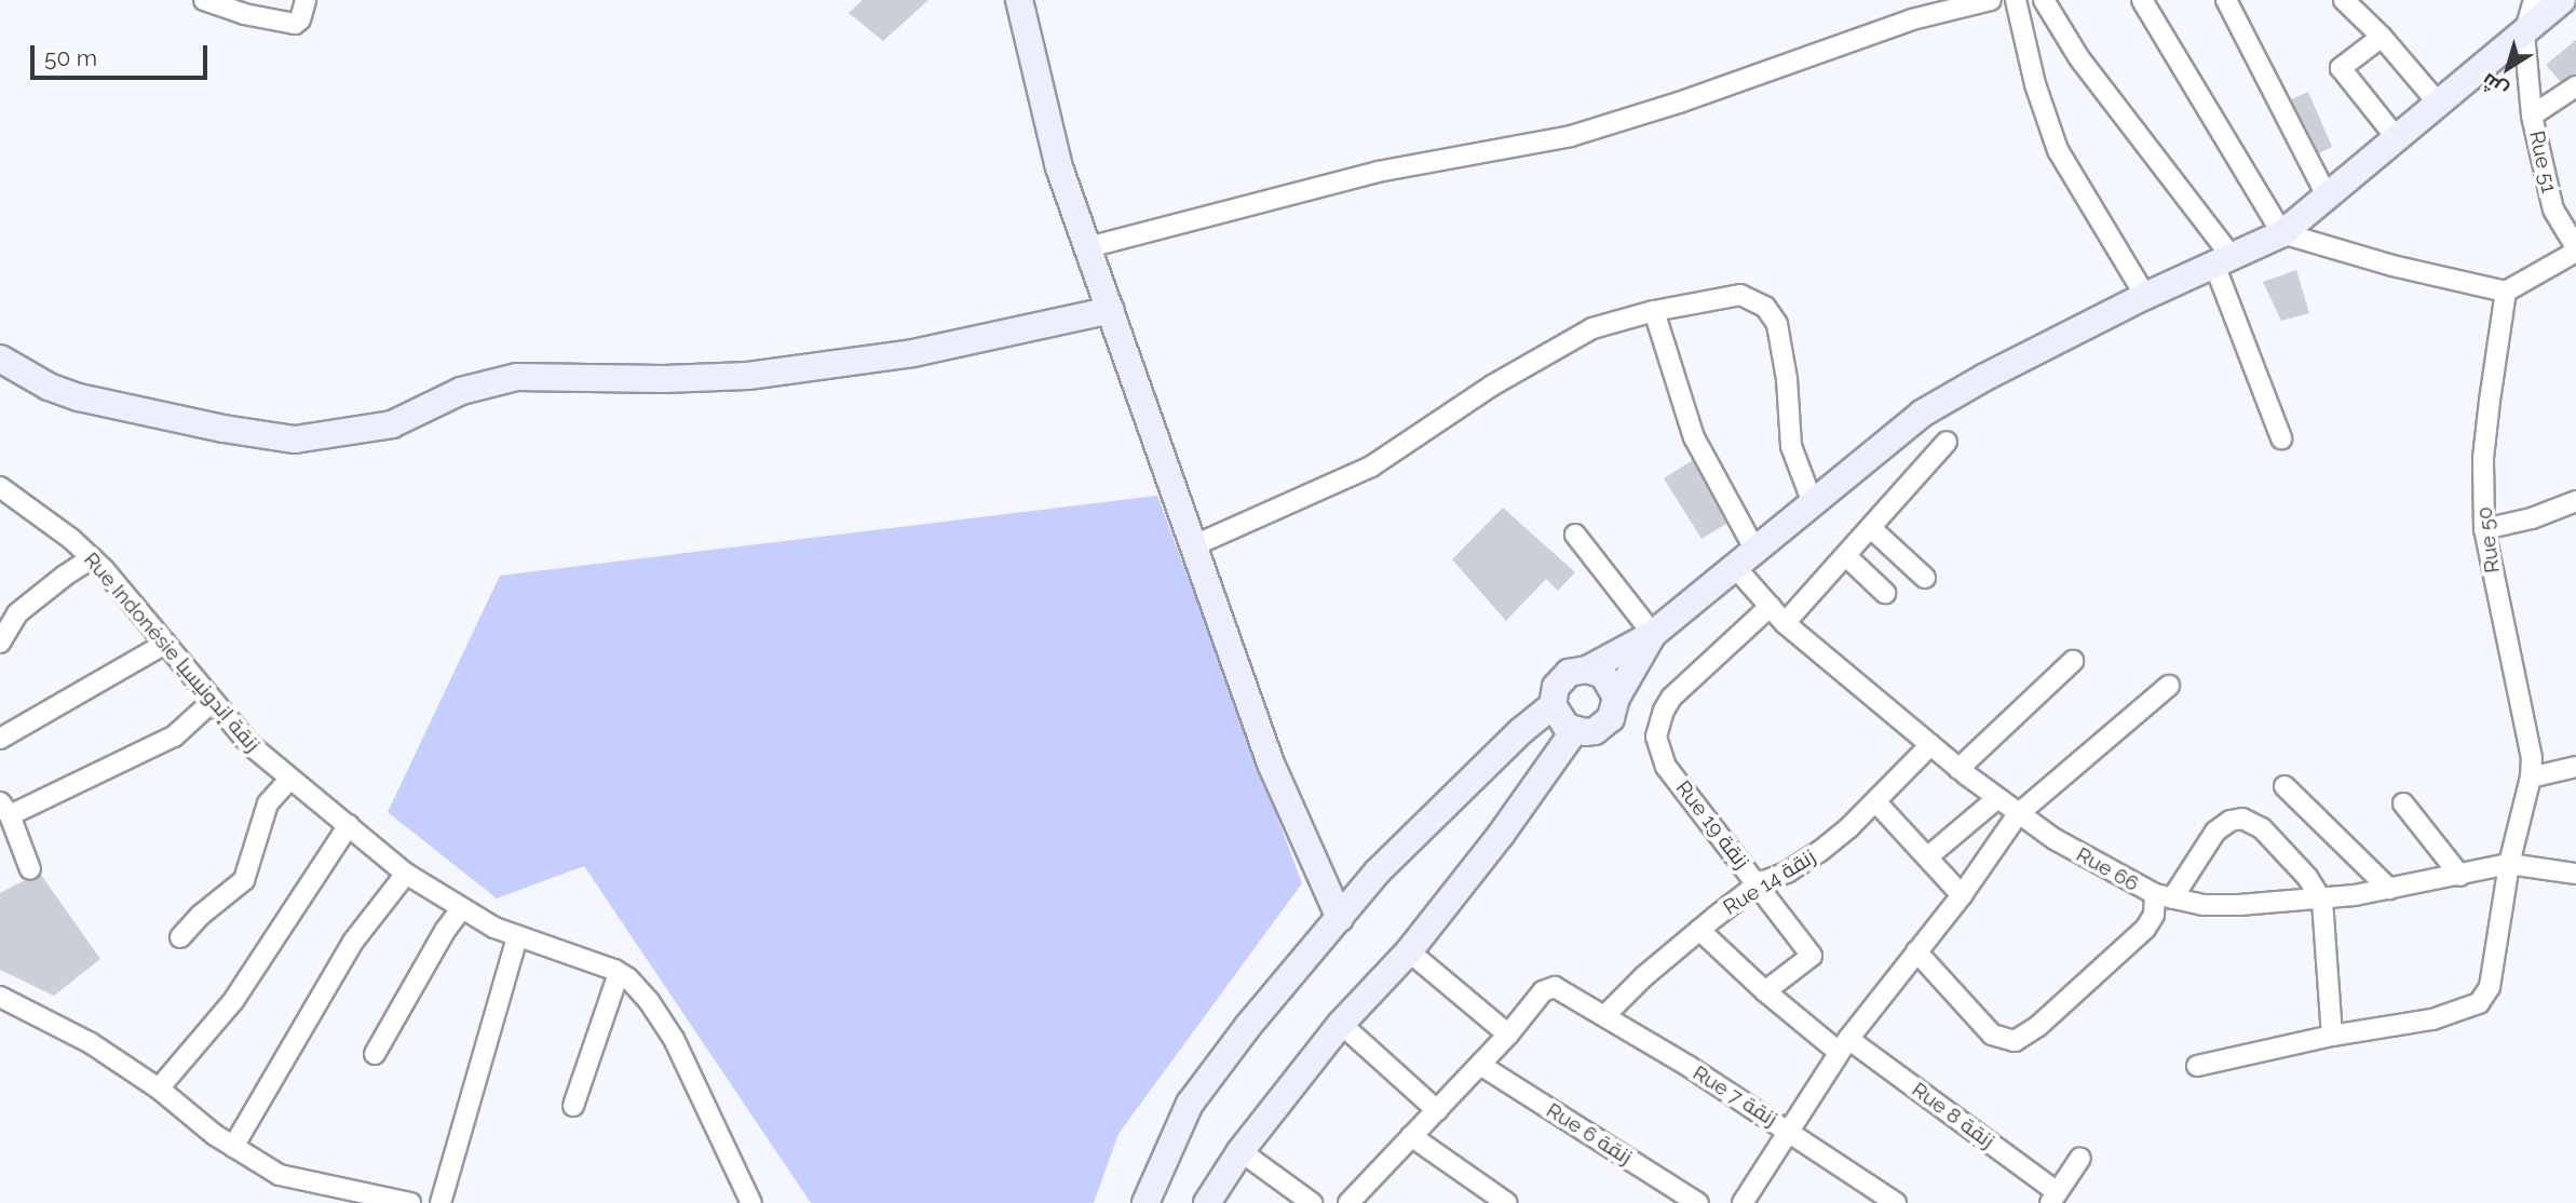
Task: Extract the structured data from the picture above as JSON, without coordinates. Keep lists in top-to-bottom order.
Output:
{
  "streets": {
    "street": [
      "Rue 51",
      "Rue 50",
      "Rue Indonésie زنقة إندونيسيا",
      "Rue 19 زنقة",
      "Rue 66",
      "Rue 14 زنقة",
      "Rue 7 زنقة",
      "Rue 8 زنقة",
      "Rue 6 زنقة"
    ]
  },
  "crossings": [
    ["Rue 50", "Rue 66"],
    ["Rue 19 زنقة", "Rue 66"],
    ["Rue 19 زنقة", "Rue 14 زنقة"],
    ["Rue 19 زنقة", "Rue 8 زنقة"],
    ["Rue 66", "Rue 14 زنقة"],
    ["Rue 14 زنقة", "Rue 7 زنقة"],
    ["Rue 14 زنقة", "Rue 8 زنقة"]
  ],
  "scale_bar": "50 m",
  "north": "bottom left"
}
